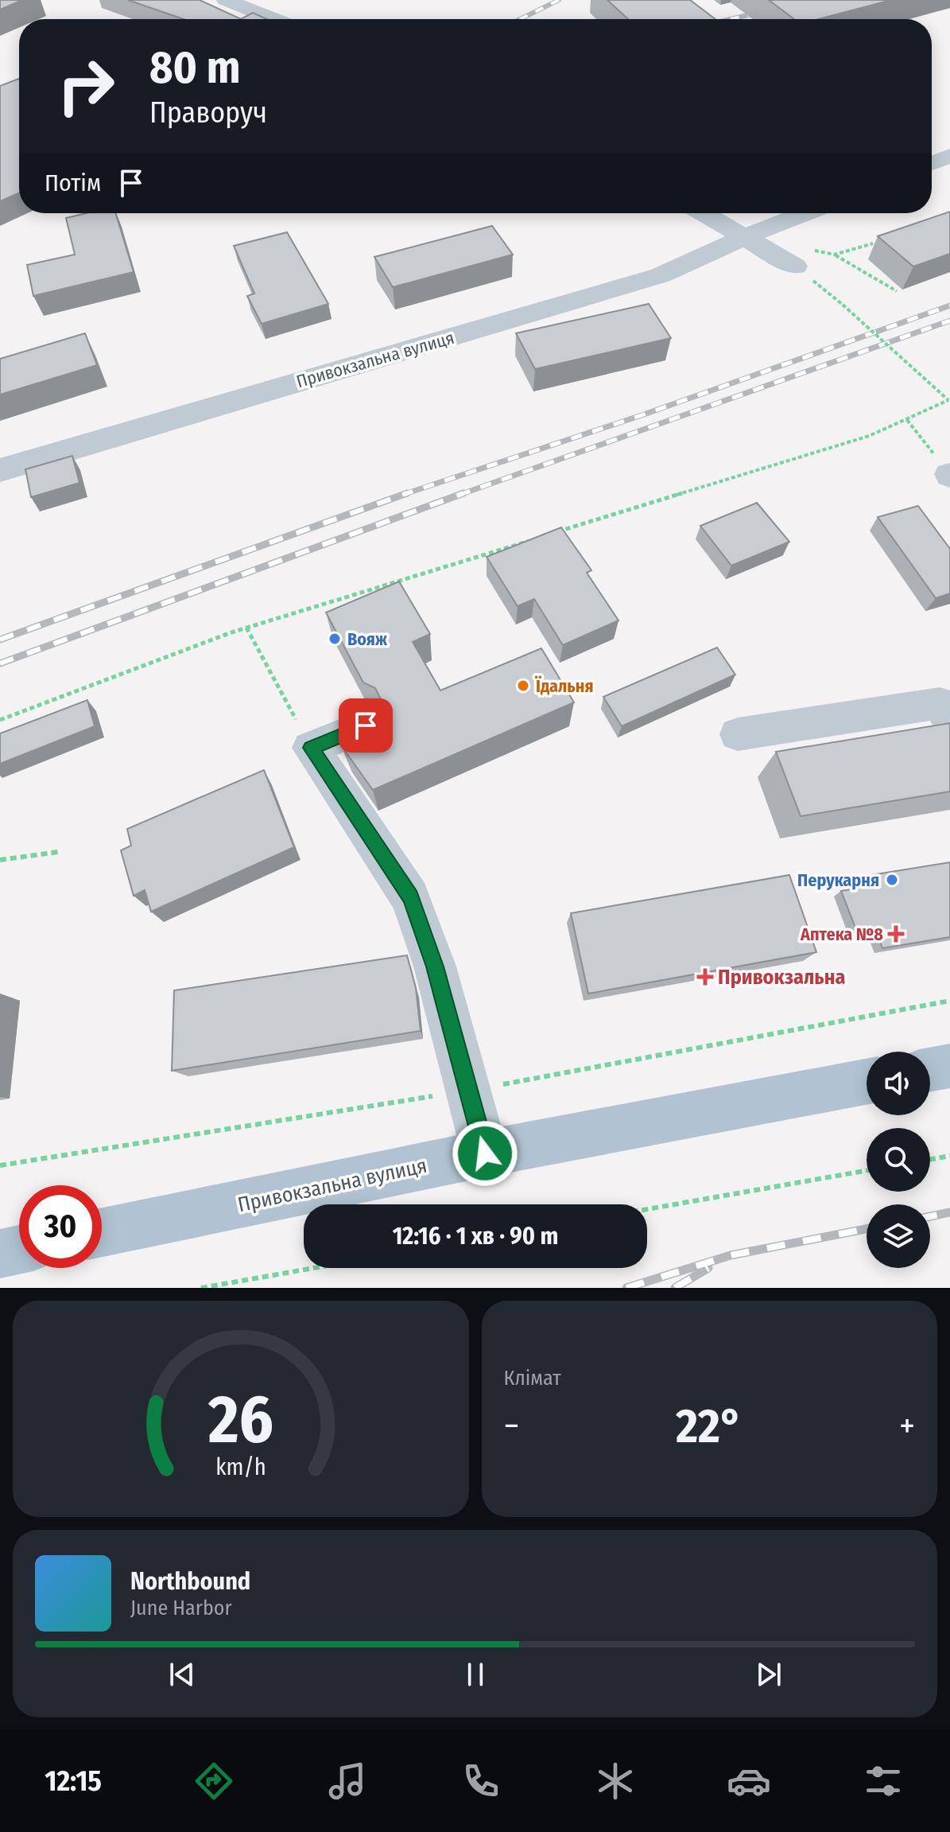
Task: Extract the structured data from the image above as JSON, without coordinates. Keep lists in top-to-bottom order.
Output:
{
  "streets": {
    "main road": ["Привокзальна вулиця"]
  },
  "places": {
    "other": ["Вояж", "Їдальня", "Перукарня"],
    "health": ["Аптека №8", "Привокзальна"]
  },
  "page": {
    "turn": ["80 m", "Праворуч"],
    "then": "Потім",
    "limit": "30",
    "trip": "12:16 · 1 хв · 90 m",
    "tile": "Клімат",
    "heat": ["−", "22°", "+"],
    "song": ["Northbound", "June Harbor"],
    "tabs": "12:15",
    "gauge": ["26", "km/h"]
  }
}
